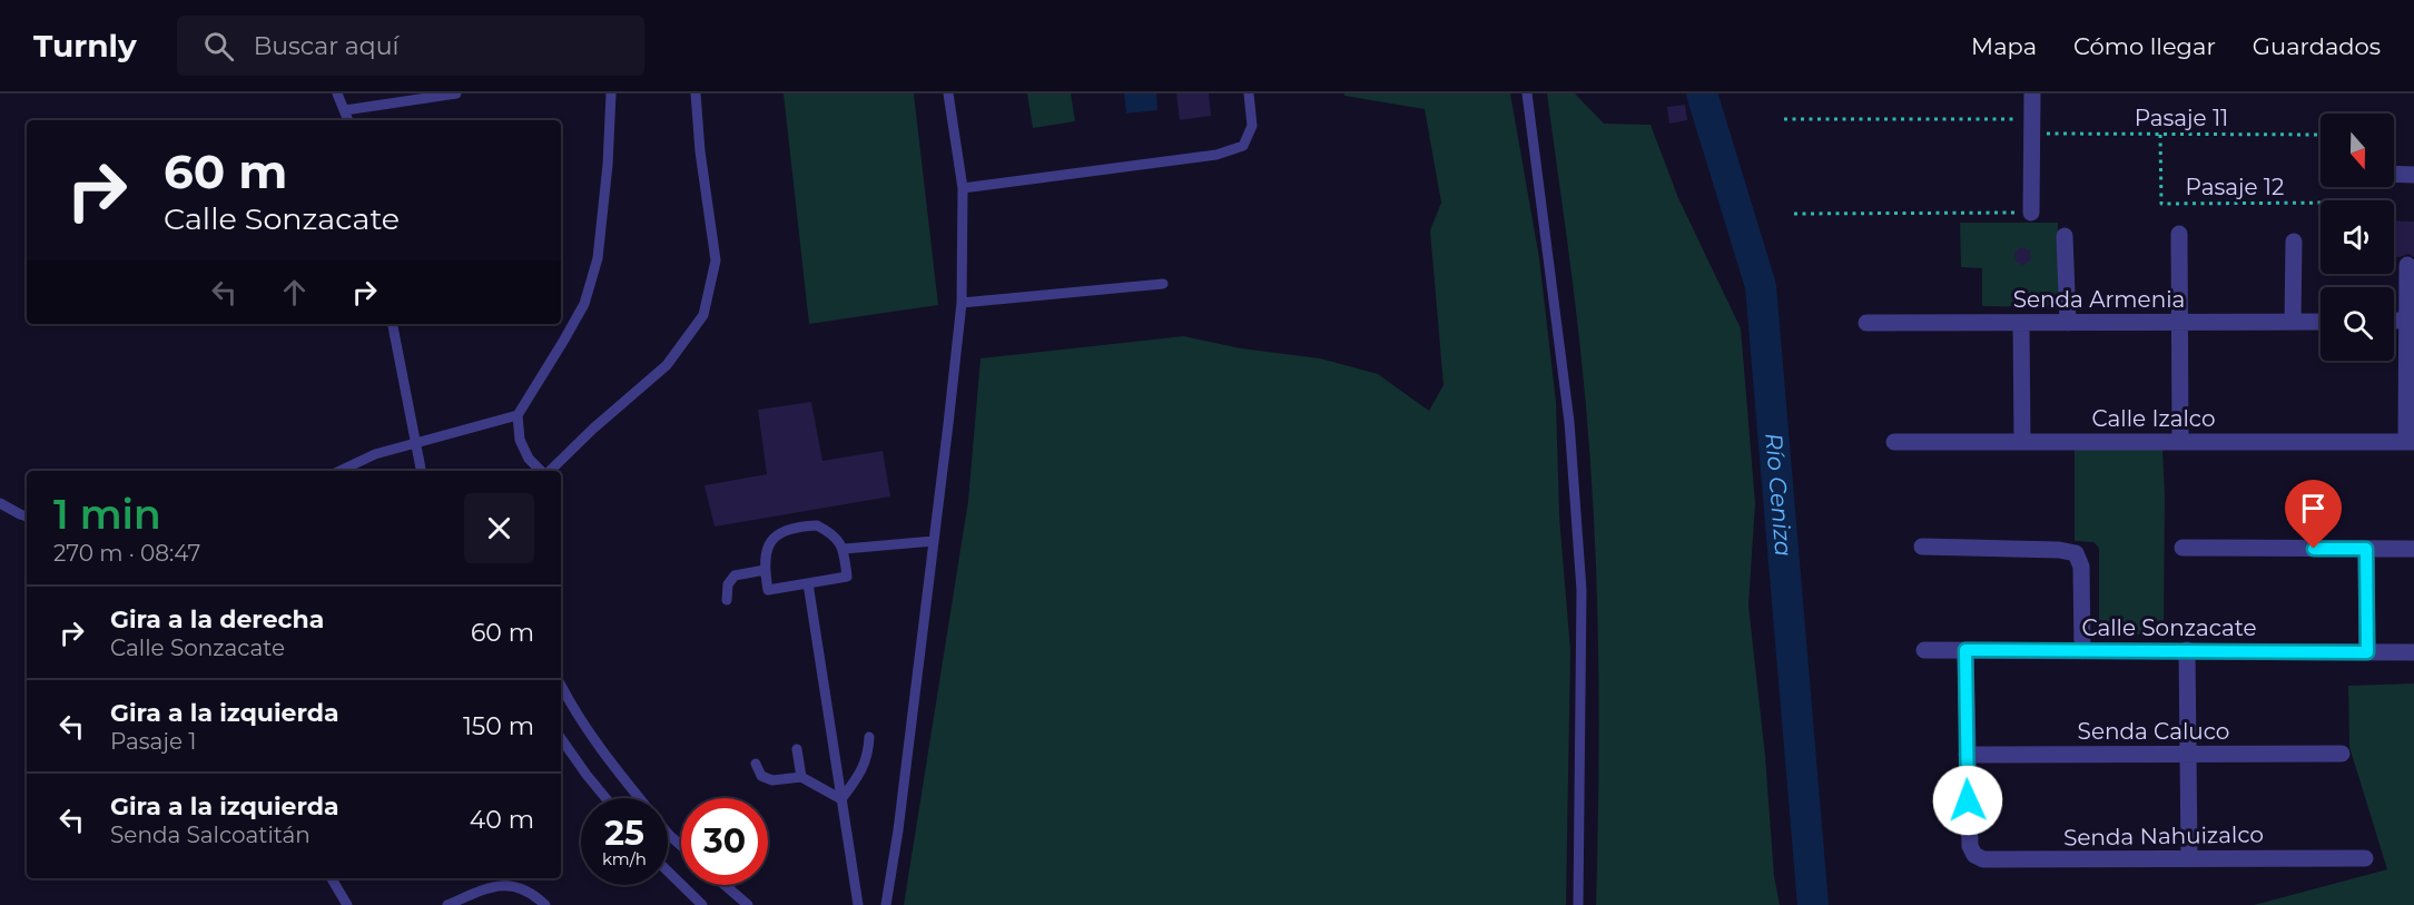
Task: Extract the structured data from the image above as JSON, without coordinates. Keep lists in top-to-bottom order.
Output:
{
  "streets": {
    "street": [
      "Senda Armenia",
      "Calle Izalco",
      "Calle Sonzacate",
      "Senda Caluco",
      "Senda Nahuizalco"
    ],
    "path": ["Pasaje 11", "Pasaje 12"]
  },
  "crossings": [
    ["Pasaje 11", "Pasaje 12"],
    ["Senda Caluco", "Senda Nahuizalco"]
  ],
  "water": ["Río Ceniza"],
  "north": "bottom",
  "page": {
    "header": "Turnly",
    "search": "Buscar aquí",
    "nav": ["Mapa", "Cómo llegar", "Guardados"],
    "turn": ["60 m", "Calle Sonzacate"],
    "heading": ["1 min", "270 m · 08:47"],
    "list": [
      {
        "name": "Gira a la derecha",
        "note": "Calle Sonzacate",
        "value": "60 m"
      },
      {
        "name": "Gira a la izquierda",
        "note": "Pasaje 1",
        "value": "150 m"
      },
      {
        "name": "Gira a la izquierda",
        "note": "Senda Salcoatitán",
        "value": "40 m"
      }
    ],
    "speed": "25 km/h",
    "limit": "30"
  }
}
